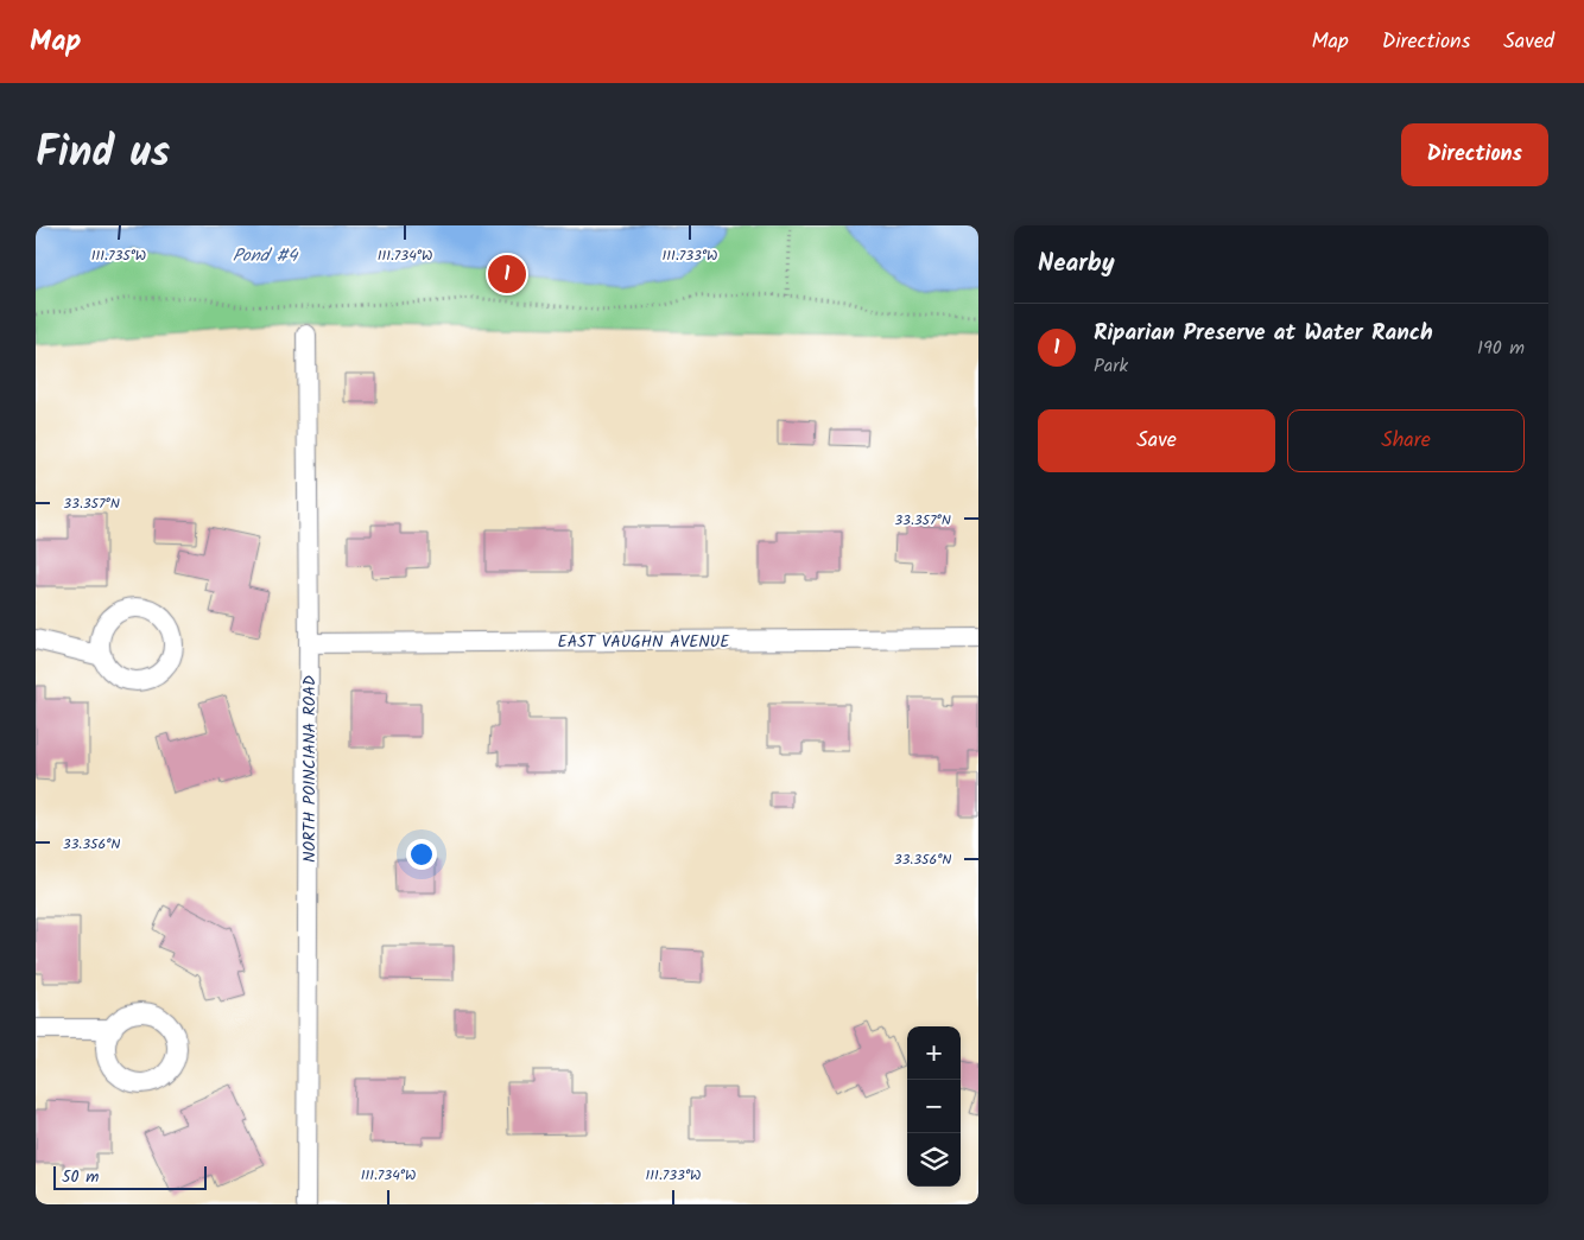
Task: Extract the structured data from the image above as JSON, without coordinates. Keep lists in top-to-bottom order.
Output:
{
  "streets": {
    "street": ["EAST VAUGHN AVENUE", "NORTH POINCIANA ROAD"]
  },
  "crossings": [
    ["EAST VAUGHN AVENUE", "NORTH POINCIANA ROAD"]
  ],
  "water": ["Pond #4"],
  "scale_bar": "50 m",
  "page": {
    "header": "Map",
    "nav": ["Map", "Directions", "Saved"],
    "title": "Find us",
    "buttons": [
      "Directions",
      ["Save", "Share"]
    ],
    "heading": "Nearby",
    "pins": "1",
    "list": [
      {
        "mark": "1",
        "name": "Riparian Preserve at Water Ranch",
        "note": "Park",
        "value": "190 m"
      }
    ],
    "map_buttons": ["+", "−"],
    "scale": "50 m"
  },
  "coordinates": [
    "111.735°W",
    "111.734°W",
    "111.733°W",
    "33.357°N",
    "33.356°N"
  ]
}
